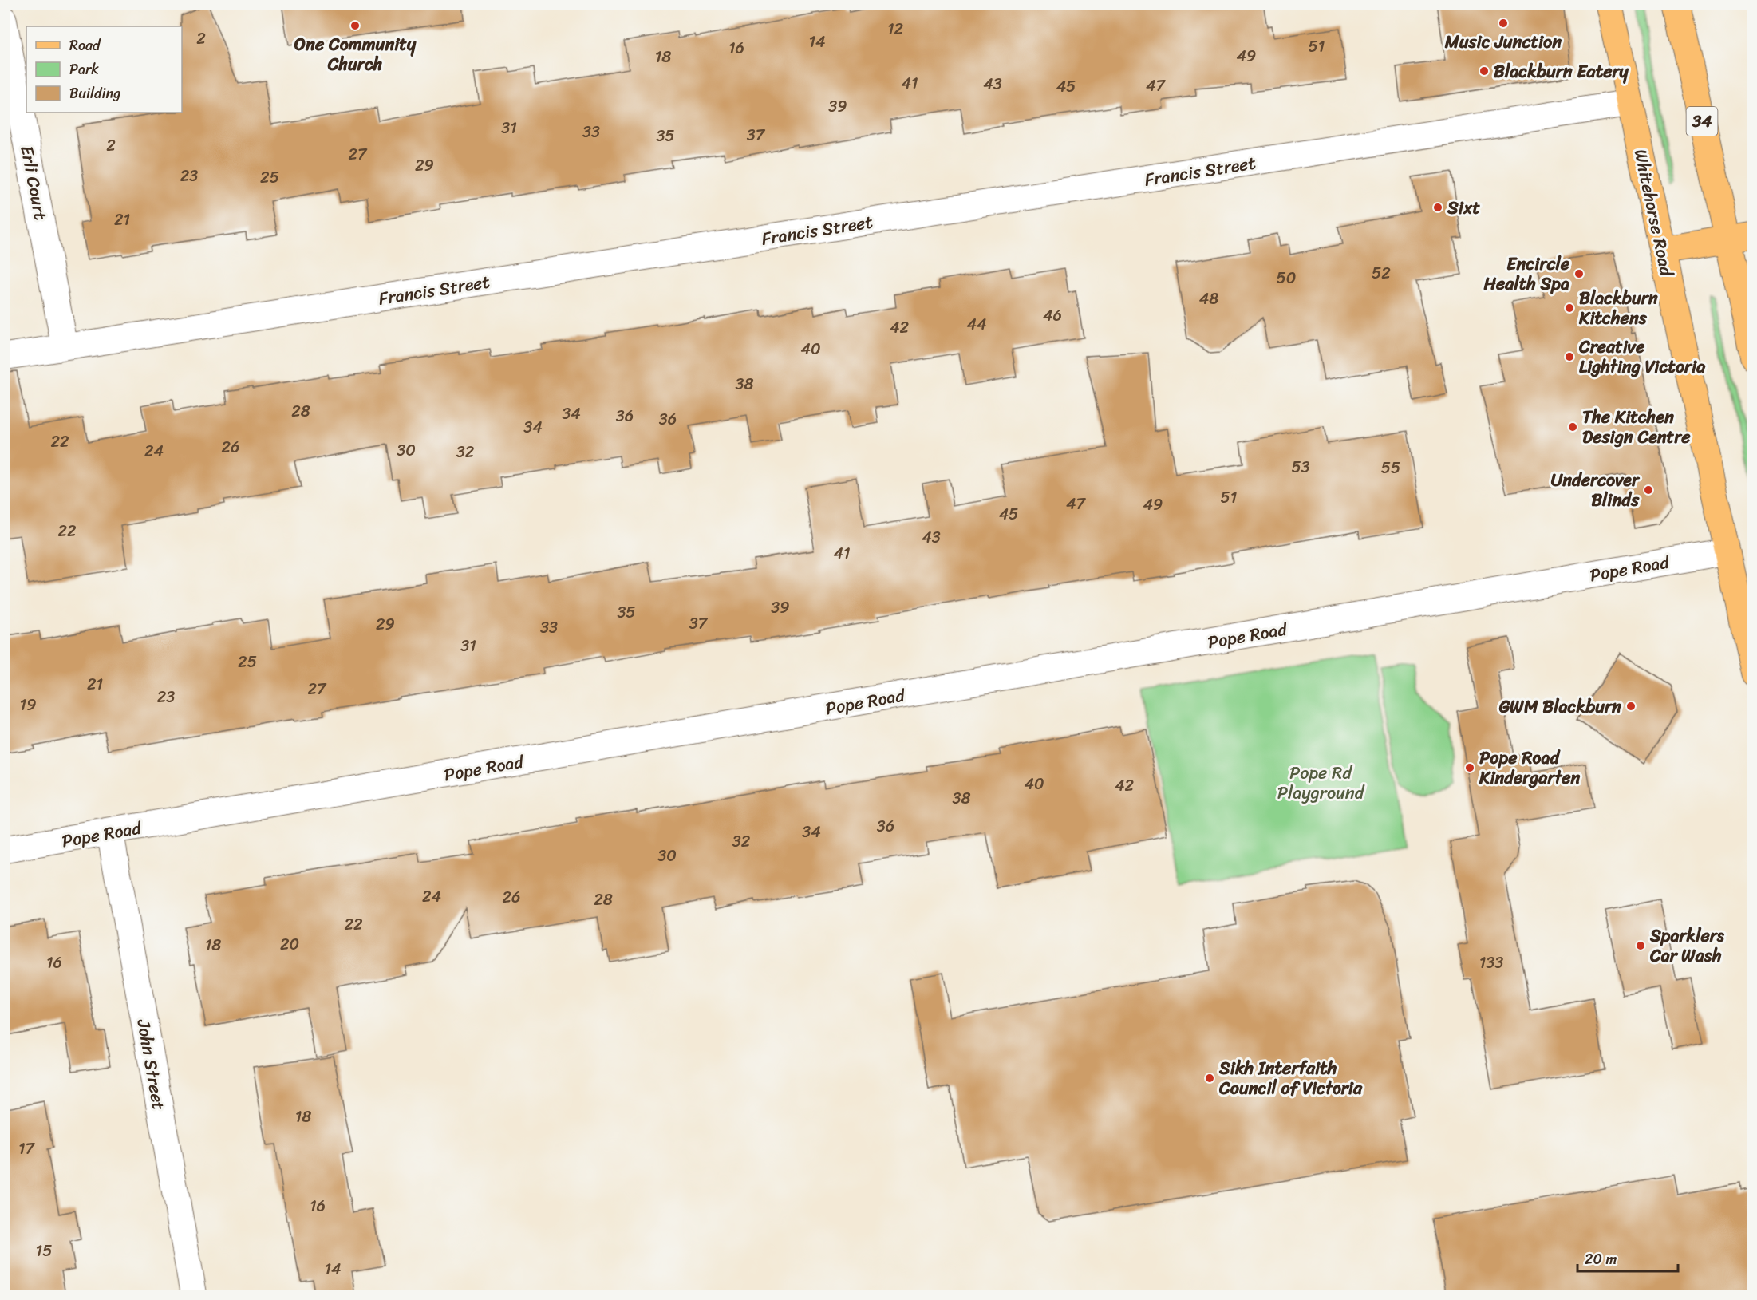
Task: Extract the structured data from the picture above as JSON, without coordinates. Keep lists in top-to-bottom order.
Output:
{
  "streets": {
    "main road": ["34", "Whitehorse Road"],
    "street": [
      "Francis Street",
      "Erli Court",
      "Pope Road",
      "John Street"
    ]
  },
  "crossings": [
    ["Francis Street", "Erli Court"],
    ["Francis Street", "Whitehorse Road"],
    ["Whitehorse Road", "Pope Road"],
    ["Pope Road", "John Street"]
  ],
  "parks": ["Pope Rd Playground"],
  "places": [
    "Music Junction",
    "One Community Church",
    "Blackburn Eatery",
    "Sixt",
    "Encircle Health Spa",
    "Blackburn Kitchens",
    "Creative Lighting Victoria",
    "The Kitchen Design Centre",
    "Undercover Blinds",
    "GWM Blackburn",
    "Pope Road Kindergarten",
    "Sparklers Car Wash",
    "Sikh Interfaith Council of Victoria"
  ],
  "house_numbers": [
    "12",
    "2",
    "14",
    "51",
    "16",
    "49",
    "18",
    "41",
    "43",
    "47",
    "45",
    "39",
    "31",
    "33",
    "37",
    "35",
    "2",
    "27",
    "29",
    "23",
    "25",
    "21",
    "52",
    "50",
    "48",
    "46",
    "44",
    "42",
    "40",
    "38",
    "28",
    "34",
    "36",
    "36",
    "34",
    "22",
    "26",
    "30",
    "24",
    "32",
    "53",
    "55",
    "51",
    "47",
    "49",
    "45",
    "22",
    "43",
    "41",
    "39",
    "35",
    "37",
    "29",
    "33",
    "31",
    "25",
    "21",
    "27",
    "23",
    "19",
    "40",
    "42",
    "38",
    "36",
    "34",
    "32",
    "30",
    "24",
    "26",
    "28",
    "22",
    "20",
    "18",
    "16",
    "133",
    "18",
    "17",
    "16",
    "15",
    "14"
  ],
  "legend": ["Road", "Park", "Building"],
  "scale_bar": "20 m"
}
